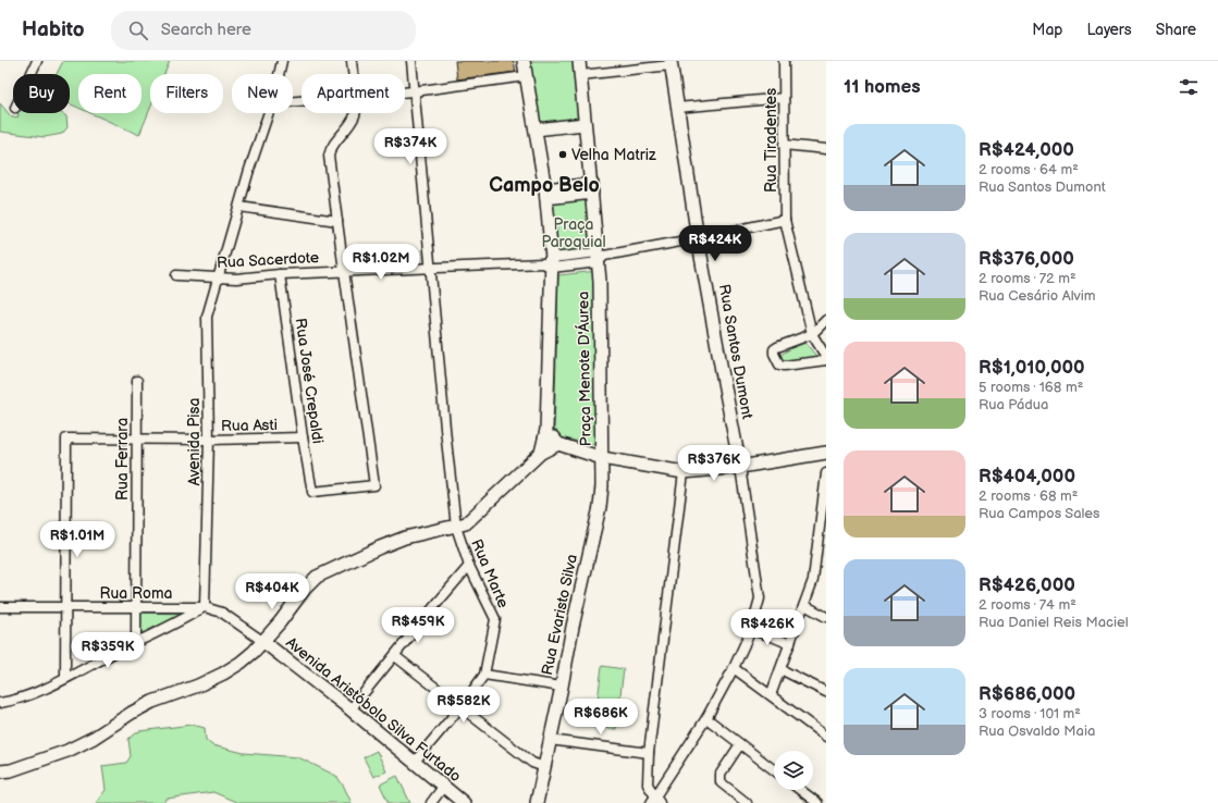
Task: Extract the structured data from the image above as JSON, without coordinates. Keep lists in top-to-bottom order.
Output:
{
  "streets": {
    "street": [
      "Rua Tiradentes",
      "Rua Sacerdote",
      "Rua Santos Dumont",
      "Praça Menote D'Áurea",
      "Rua José Crepaldi",
      "Rua Asti",
      "Avenida Pisa",
      "Rua Ferrara",
      "Rua Marte",
      "Rua Roma",
      "Rua Evaristo Silva",
      "Avenida Aristóbolo Silva Furtado"
    ]
  },
  "crossings": [
    ["Rua Sacerdote", "Praça Menote D'Áurea"],
    ["Rua Sacerdote", "Rua José Crepaldi"],
    ["Rua Sacerdote", "Avenida Pisa"],
    ["Rua Sacerdote", "Rua Marte"],
    ["Praça Menote D'Áurea", "Rua Evaristo Silva"],
    ["Rua José Crepaldi", "Rua Asti"],
    ["Rua Asti", "Avenida Pisa"],
    ["Rua Asti", "Rua Ferrara"],
    ["Rua Asti", "Rua Roma"],
    ["Avenida Pisa", "Rua Roma"],
    ["Rua Ferrara", "Rua Roma"],
    ["Rua Marte", "Avenida Aristóbolo Silva Furtado"],
    ["Rua Roma", "Avenida Aristóbolo Silva Furtado"]
  ],
  "districts": ["Campo Belo"],
  "parks": ["Praça Paroquial"],
  "places": ["Velha Matriz"],
  "page": {
    "header": "Habito",
    "search": "Search here",
    "nav": ["Map", "Layers", "Share"],
    "heading": "11 homes",
    "chip": [
      "Buy",
      "Rent",
      "Filters",
      "New",
      "Apartment"
    ],
    "list": [
      {
        "name": "R$424,000",
        "note": "2 rooms · 64 m² · Rua Santos Dumont"
      },
      {
        "name": "R$376,000",
        "note": "2 rooms · 72 m² · Rua Cesário Alvim"
      },
      {
        "name": "R$1,010,000",
        "note": "5 rooms · 168 m² · Rua Pádua"
      },
      {
        "name": "R$404,000",
        "note": "2 rooms · 68 m² · Rua Campos Sales"
      },
      {
        "name": "R$426,000",
        "note": "2 rooms · 74 m² · Rua Daniel Reis Maciel"
      },
      {
        "name": "R$686,000",
        "note": "3 rooms · 101 m² · Rua Osvaldo Maia"
      }
    ],
    "price": [
      "R$374K",
      "R$424K",
      "R$1.02M",
      "R$376K",
      "R$1.01M",
      "R$404K",
      "R$459K",
      "R$426K",
      "R$359K",
      "R$582K",
      "R$686K"
    ]
  }
}
